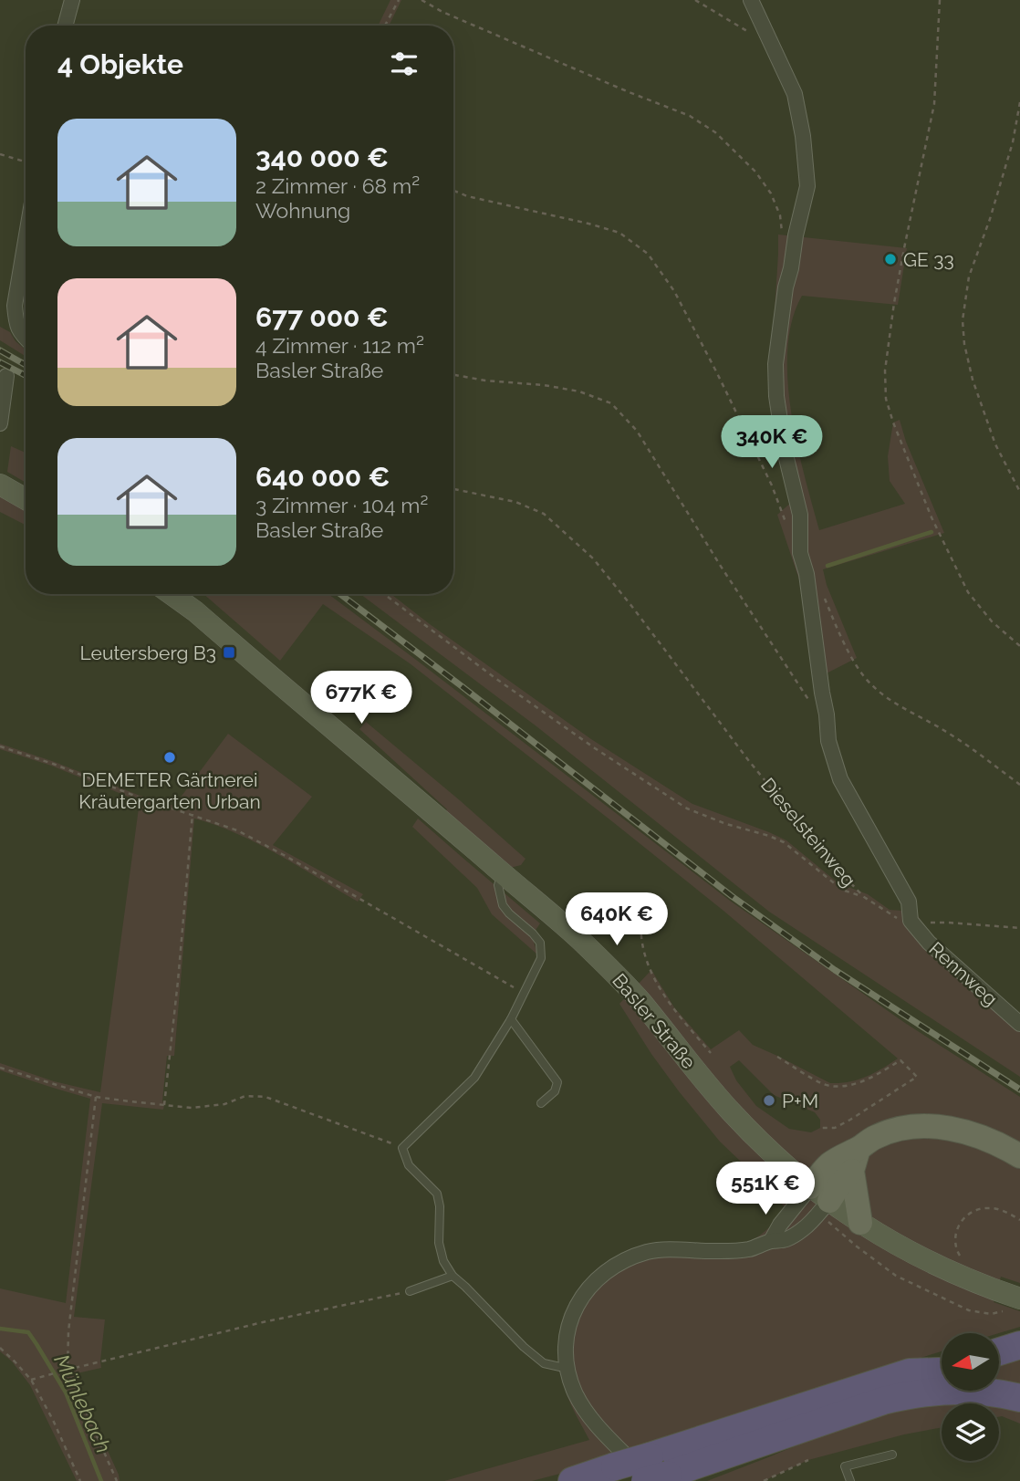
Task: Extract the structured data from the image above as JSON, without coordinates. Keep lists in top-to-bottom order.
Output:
{
  "streets": {
    "street": ["Rennweg", "Basler Straße"],
    "path": ["Dieselsteinweg"]
  },
  "water": ["Mühlebach"],
  "places": {
    "other": ["GE 33", "DEMETER Gärtnerei Kräutergarten Urban", "P+M"],
    "transit": ["Leutersberg B3"]
  },
  "north": "left",
  "page": {
    "heading": "4 Objekte",
    "list": [
      {
        "name": "340 000 €",
        "note": "2 Zimmer · 68 m² · Wohnung"
      },
      {
        "name": "677 000 €",
        "note": "4 Zimmer · 112 m² · Basler Straße"
      },
      {
        "name": "640 000 €",
        "note": "3 Zimmer · 104 m² · Basler Straße"
      }
    ],
    "price": [
      "340K €",
      "677K €",
      "640K €",
      "551K €"
    ]
  }
}
